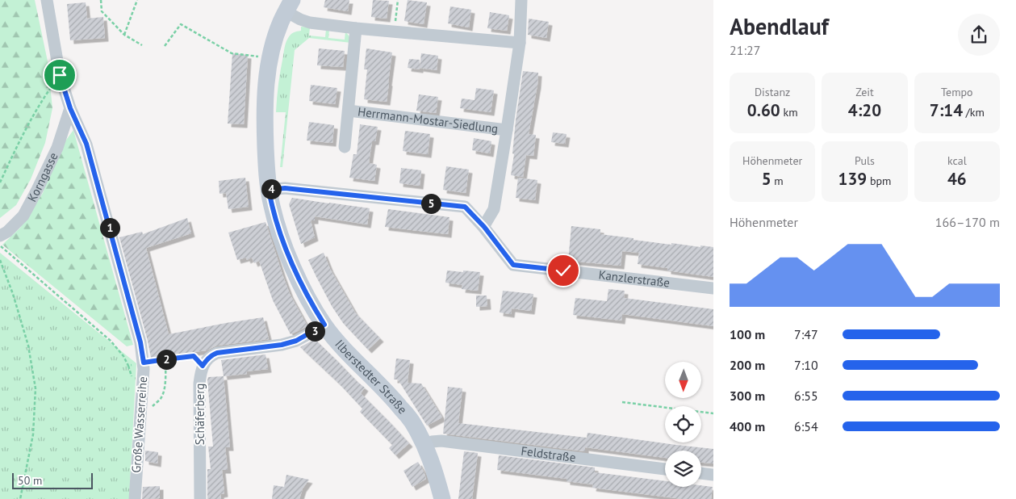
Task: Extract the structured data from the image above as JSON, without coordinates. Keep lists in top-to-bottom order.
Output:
{
  "streets": {
    "street": [
      "Herrmann-Mostar-Siedlung",
      "Korngasse",
      "Kanzlerstraße",
      "Ilberstedter Straße",
      "Schäferberg",
      "Große Wasserreihe",
      "Feldstraße"
    ]
  },
  "crossings": [
    ["Herrmann-Mostar-Siedlung", "Kanzlerstraße"],
    ["Korngasse", "Große Wasserreihe"],
    ["Kanzlerstraße", "Ilberstedter Straße"],
    ["Ilberstedter Straße", "Schäferberg"],
    ["Ilberstedter Straße", "Feldstraße"]
  ],
  "scale_bar": "50 m",
  "north": "bottom",
  "page": {
    "heading": ["Abendlauf", "21:27"],
    "stats": [
      ["Distanz", "0.60 km"],
      ["Zeit", "4:20"],
      ["Tempo", "7:14 /km"],
      ["Höhenmeter", "5 m"],
      ["Puls", "139 bpm"],
      ["kcal", "46"]
    ],
    "pins": [
      "4",
      "5",
      "1",
      "3",
      "2"
    ],
    "chart": ["Höhenmeter", "166–170 m"],
    "list": [
      {
        "name": "100 m",
        "note": "7:47"
      },
      {
        "name": "200 m",
        "note": "7:10"
      },
      {
        "name": "300 m",
        "note": "6:55"
      },
      {
        "name": "400 m",
        "note": "6:54"
      }
    ],
    "scale": "50 m"
  }
}
